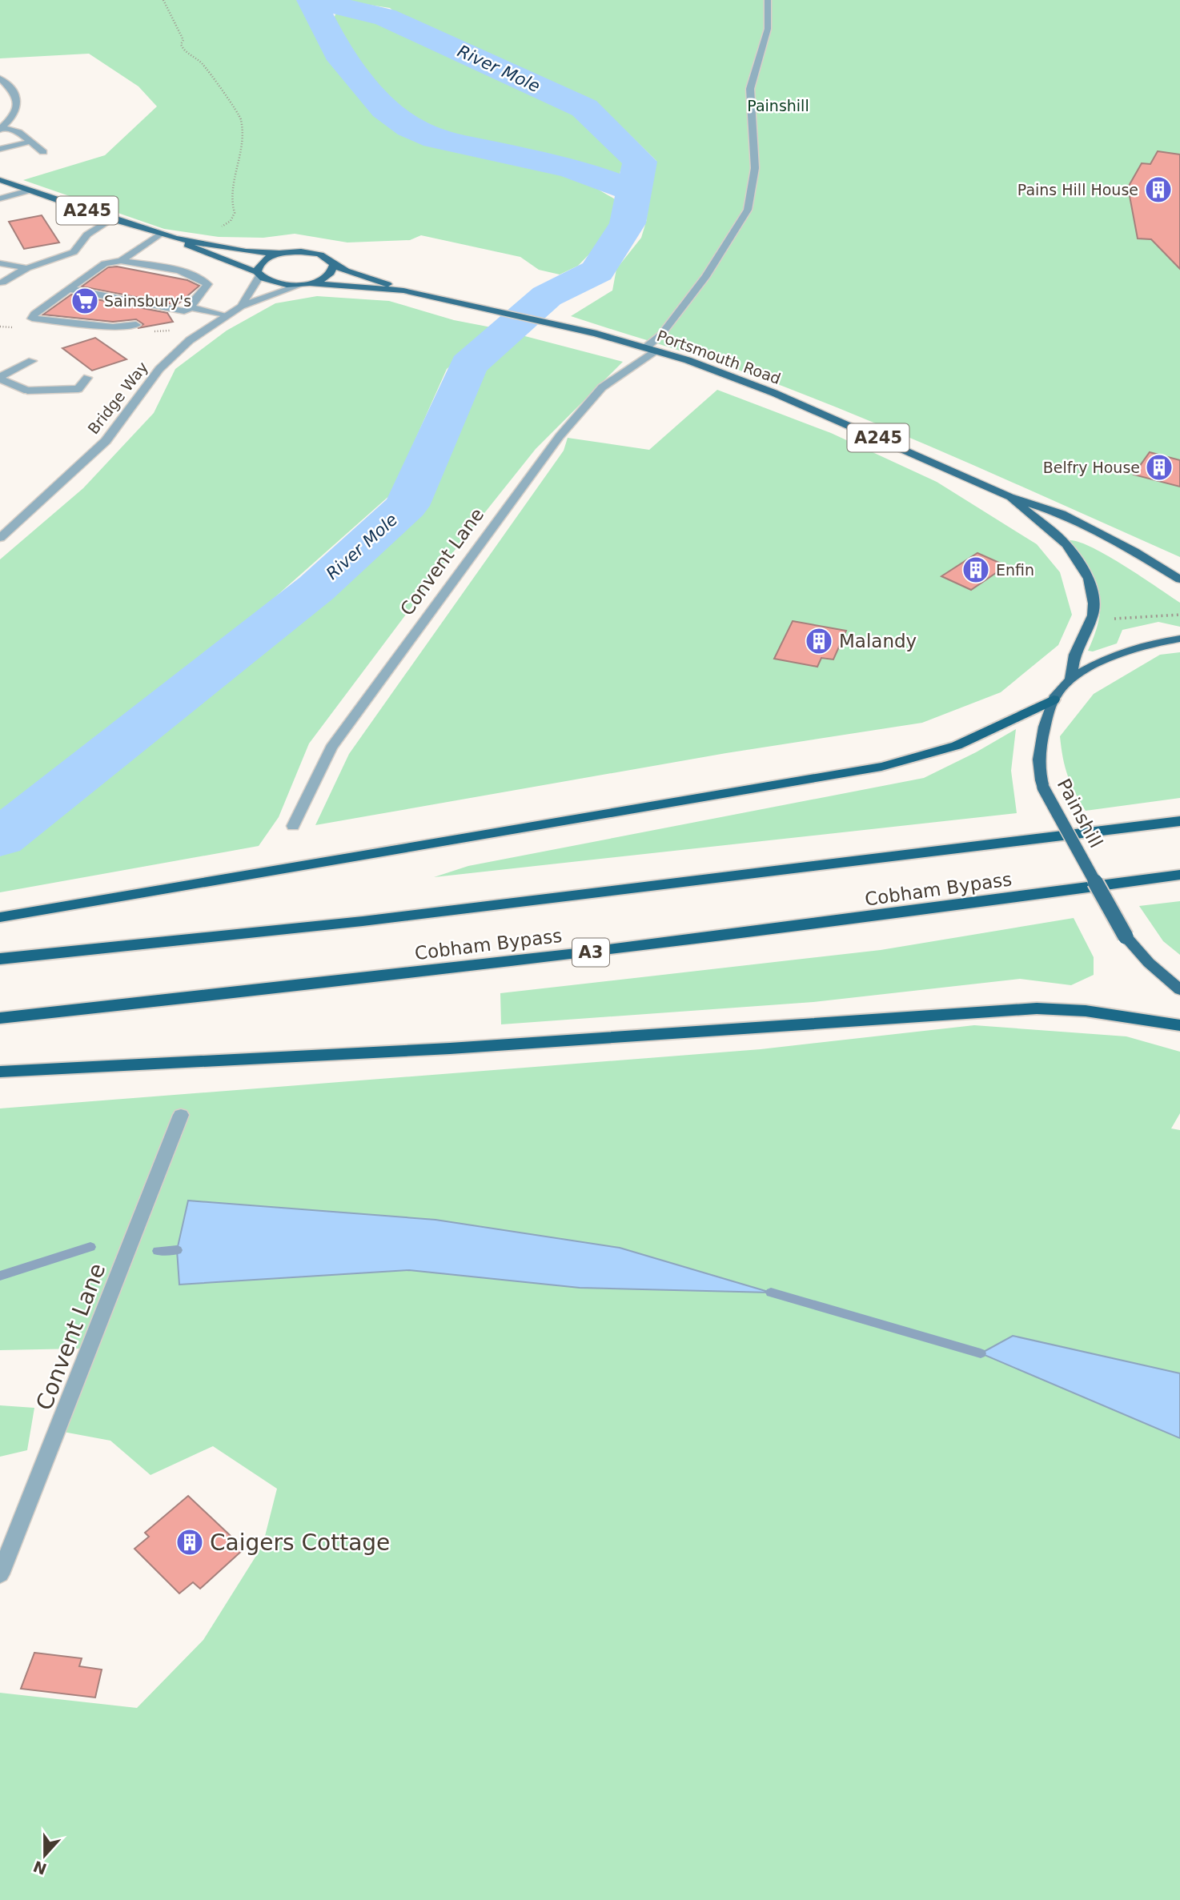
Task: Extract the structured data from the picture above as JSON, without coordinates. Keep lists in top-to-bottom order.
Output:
{
  "streets": {
    "highway": ["Cobham Bypass", "A3"],
    "main road": ["A245", "Portsmouth Road", "Painshill"],
    "street": ["Bridge Way", "Convent Lane"]
  },
  "crossings": [
    ["Portsmouth Road", "Bridge Way"],
    ["Portsmouth Road", "Convent Lane"],
    ["Portsmouth Road", "Painshill"]
  ],
  "water": ["River Mole"],
  "parks": ["Painshill"],
  "places": {
    "building": [
      "Pains Hill House",
      "Belfry House",
      "Enfin",
      "Malandy",
      "Caigers Cottage"
    ],
    "supermarket": ["Sainsbury's"]
  },
  "north": "bottom"
}
